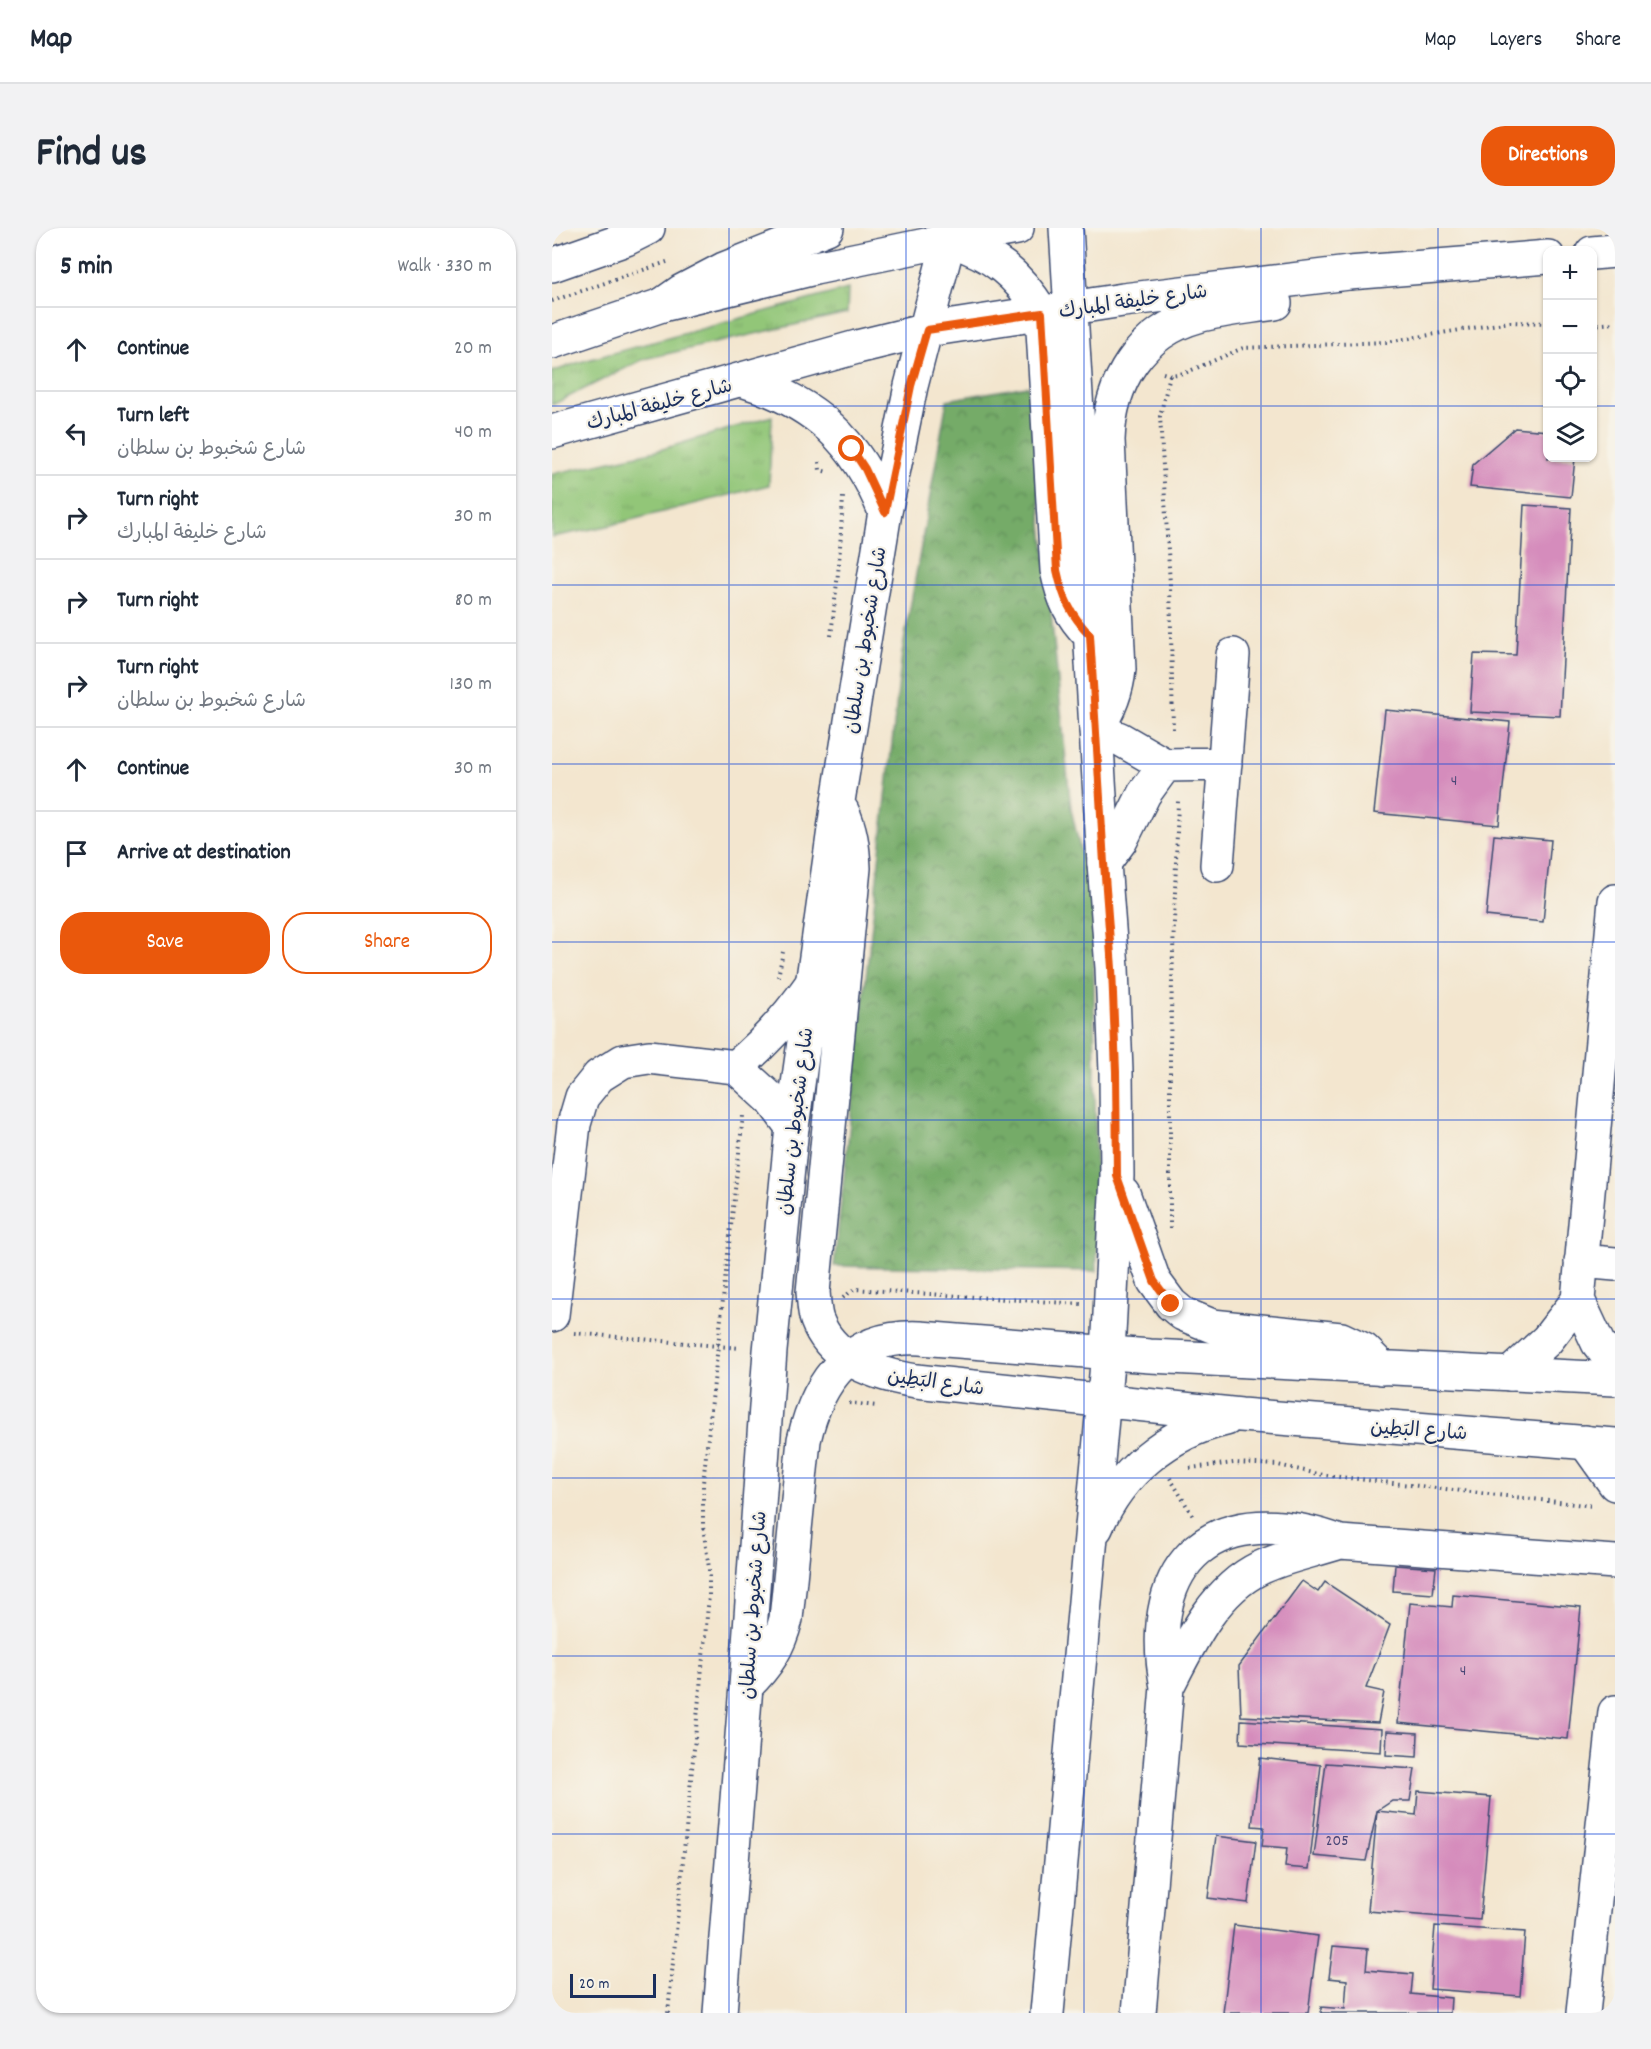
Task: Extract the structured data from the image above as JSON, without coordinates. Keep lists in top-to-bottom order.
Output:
{
  "streets": {
    "main road": ["شارع خليفة المبارك", "شارع شخبوط بن سلطان", "شارع البَطِين"]
  },
  "crossings": [
    ["شارع خليفة المبارك", "شارع شخبوط بن سلطان"]
  ],
  "house_numbers": ["4", "4", "205"],
  "scale_bar": "20 m",
  "page": {
    "header": "Map",
    "nav": ["Map", "Layers", "Share"],
    "title": "Find us",
    "buttons": [
      "Directions",
      ["Save", "Share"]
    ],
    "heading": ["5 min", "Walk · 330 m"],
    "map_buttons": ["+", "−"],
    "list": [
      ["Continue", "20 m"],
      ["Turn left", "شارع شخبوط بن سلطان", "40 m"],
      ["Turn right", "شارع خليفة المبارك", "30 m"],
      ["Turn right", "80 m"],
      ["Turn right", "شارع شخبوط بن سلطان", "130 m"],
      ["Continue", "30 m"],
      "Arrive at destination"
    ],
    "scale": "20 m"
  }
}
